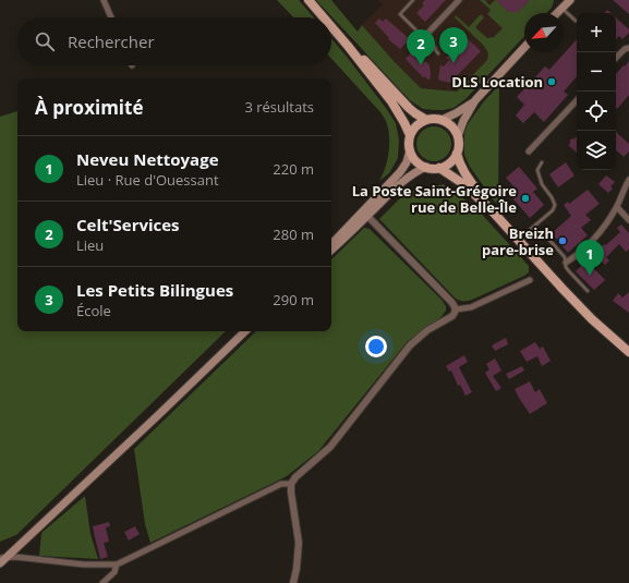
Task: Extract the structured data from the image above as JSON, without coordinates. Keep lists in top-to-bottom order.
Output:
{
  "places": ["DLS Location", "La Poste Saint-Grégoire rue de Belle-Île", "Breizh pare-brise"],
  "north": "bottom left",
  "page": {
    "map_buttons": ["+", "−"],
    "search": "Rechercher",
    "pins": ["3", "2", "1"],
    "heading": ["À proximité", "3 résultats"],
    "list": [
      {
        "mark": "1",
        "name": "Neveu Nettoyage",
        "note": "Lieu · Rue d'Ouessant",
        "value": "220 m"
      },
      {
        "mark": "2",
        "name": "Celt'Services",
        "note": "Lieu",
        "value": "280 m"
      },
      {
        "mark": "3",
        "name": "Les Petits Bilingues",
        "note": "École",
        "value": "290 m"
      }
    ]
  }
}
